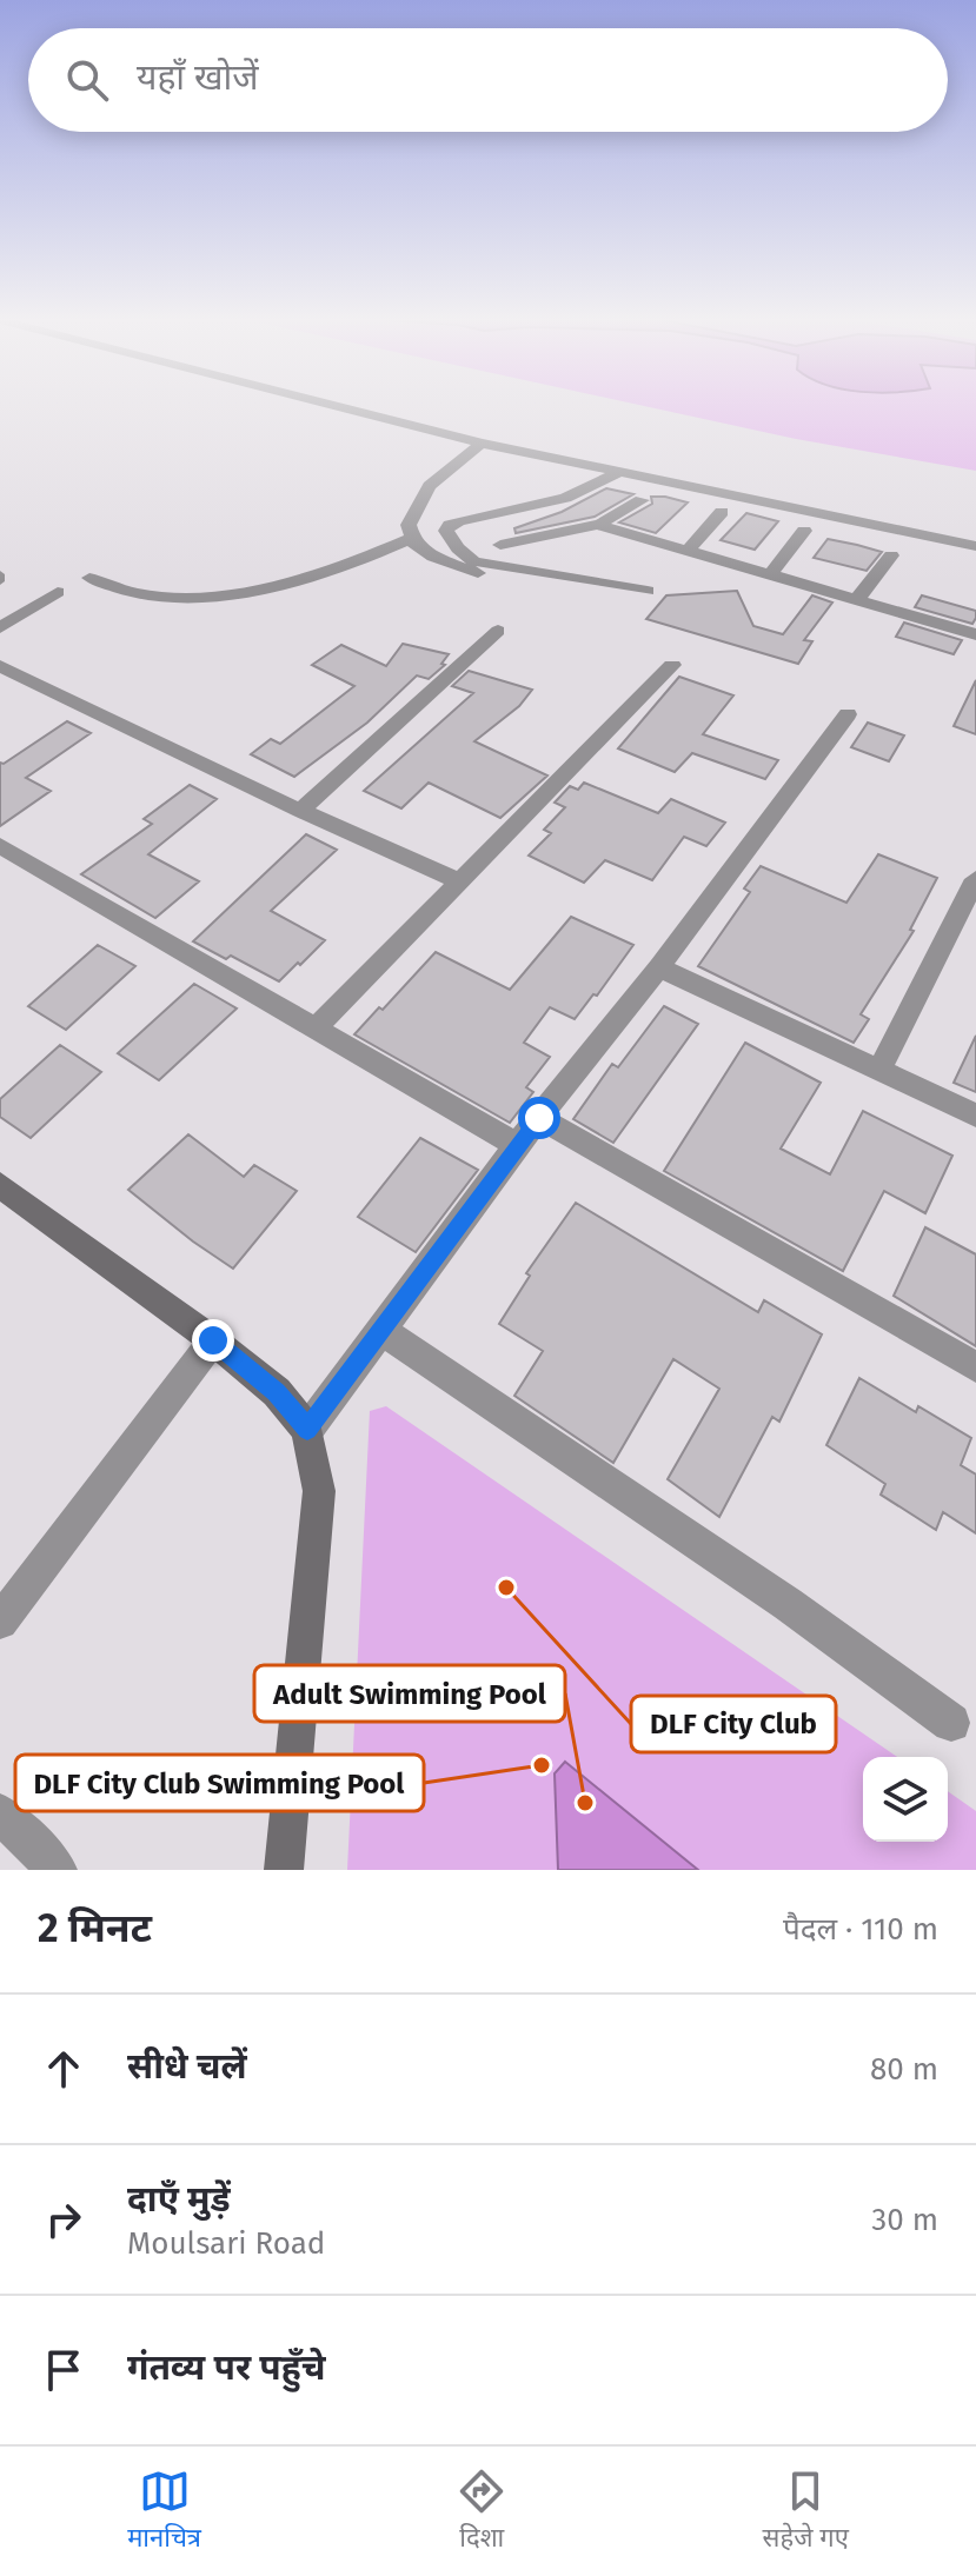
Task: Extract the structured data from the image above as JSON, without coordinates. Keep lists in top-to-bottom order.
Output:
{
  "places": ["DLF City Club", "DLF City Club Swimming Pool", "Adult Swimming Pool"],
  "page": {
    "search": "यहाँ खोजें",
    "heading": ["2 मिनट", "पैदल · 110 m"],
    "list": [
      ["सीधे चलें", "80 m"],
      ["दाएँ मुड़ें", "Moulsari Road", "30 m"],
      "गंतव्य पर पहुँचे"
    ],
    "nav": ["मानचित्र", "दिशा", "सहेजे गए"]
  }
}
